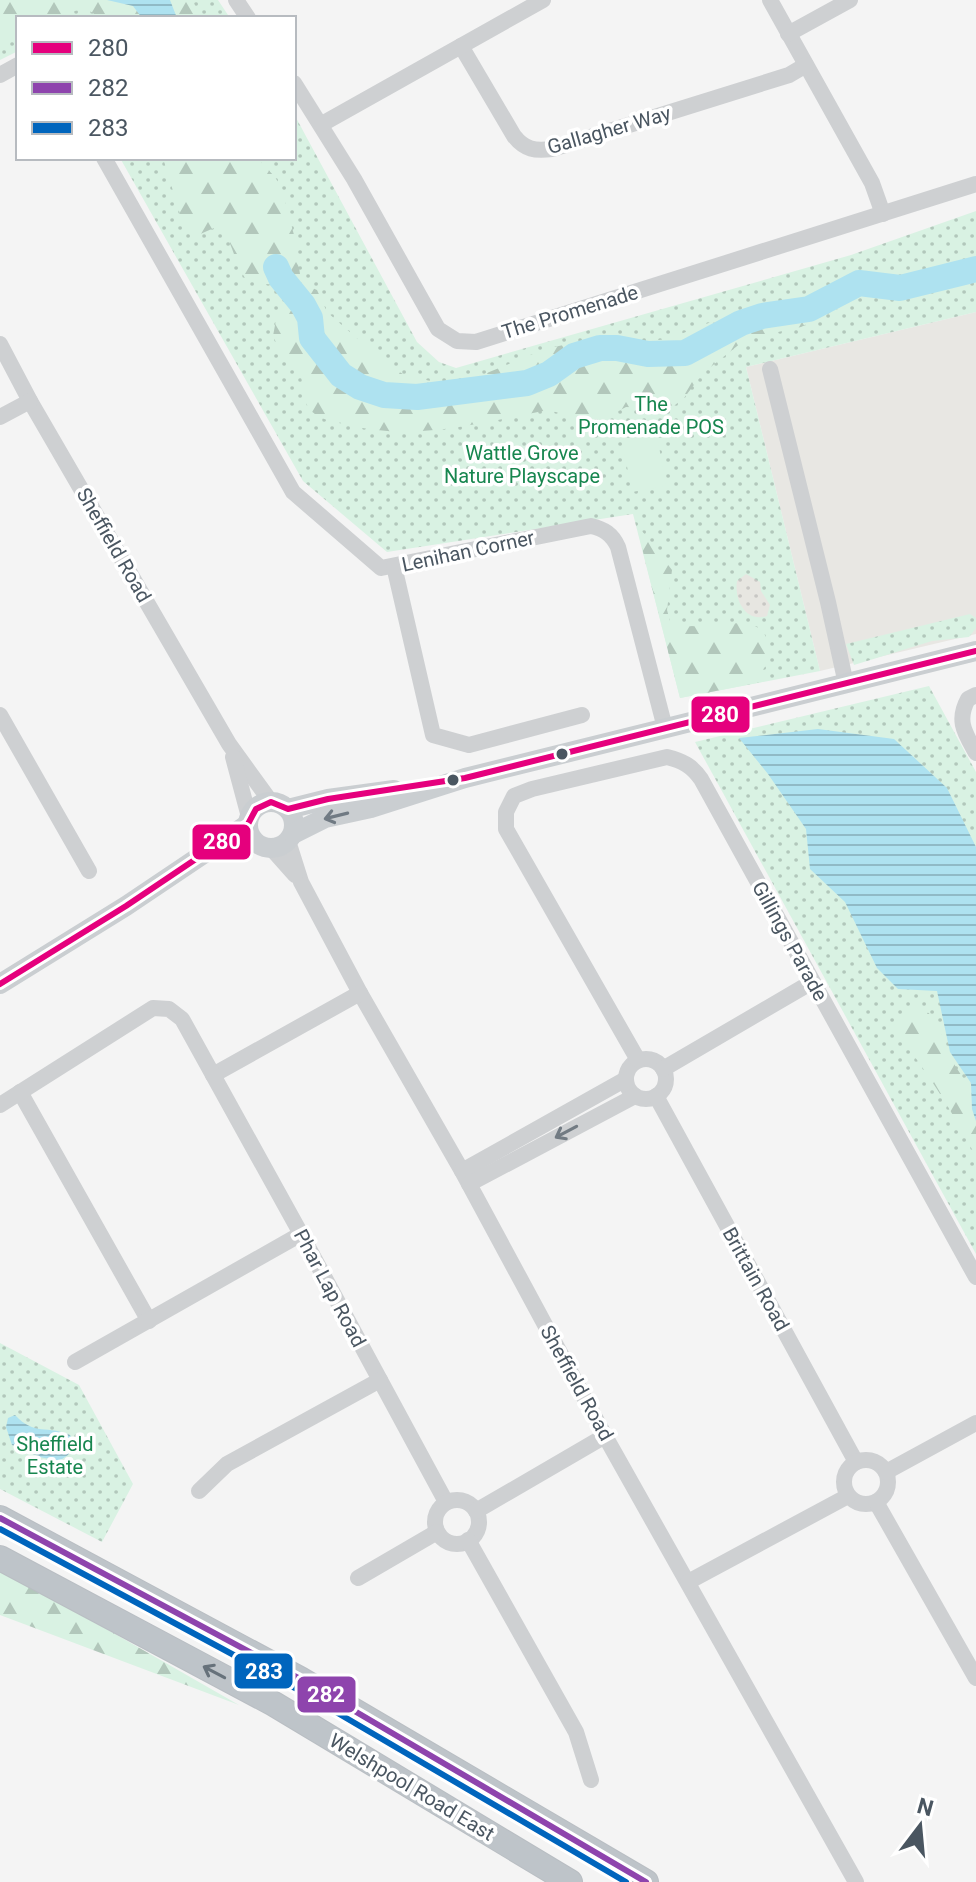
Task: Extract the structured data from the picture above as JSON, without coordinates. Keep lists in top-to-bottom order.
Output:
{
  "streets": {
    "highway": ["Welshpool Road East"],
    "street": [
      "Gallagher Way",
      "The Promenade",
      "Sheffield Road",
      "Lenihan Corner",
      "Gillings Parade",
      "Brittain Road",
      "Phar Lap Road"
    ]
  },
  "crossings": [
    ["Gillings Parade", "Brittain Road"]
  ],
  "parks": ["The Promenade POS", "Wattle Grove Nature Playscape", "Sheffield Estate"],
  "lines": ["transit line 280", "transit line 282", "transit line 283"],
  "legend": ["280", "282", "283"],
  "north": "top"
}
